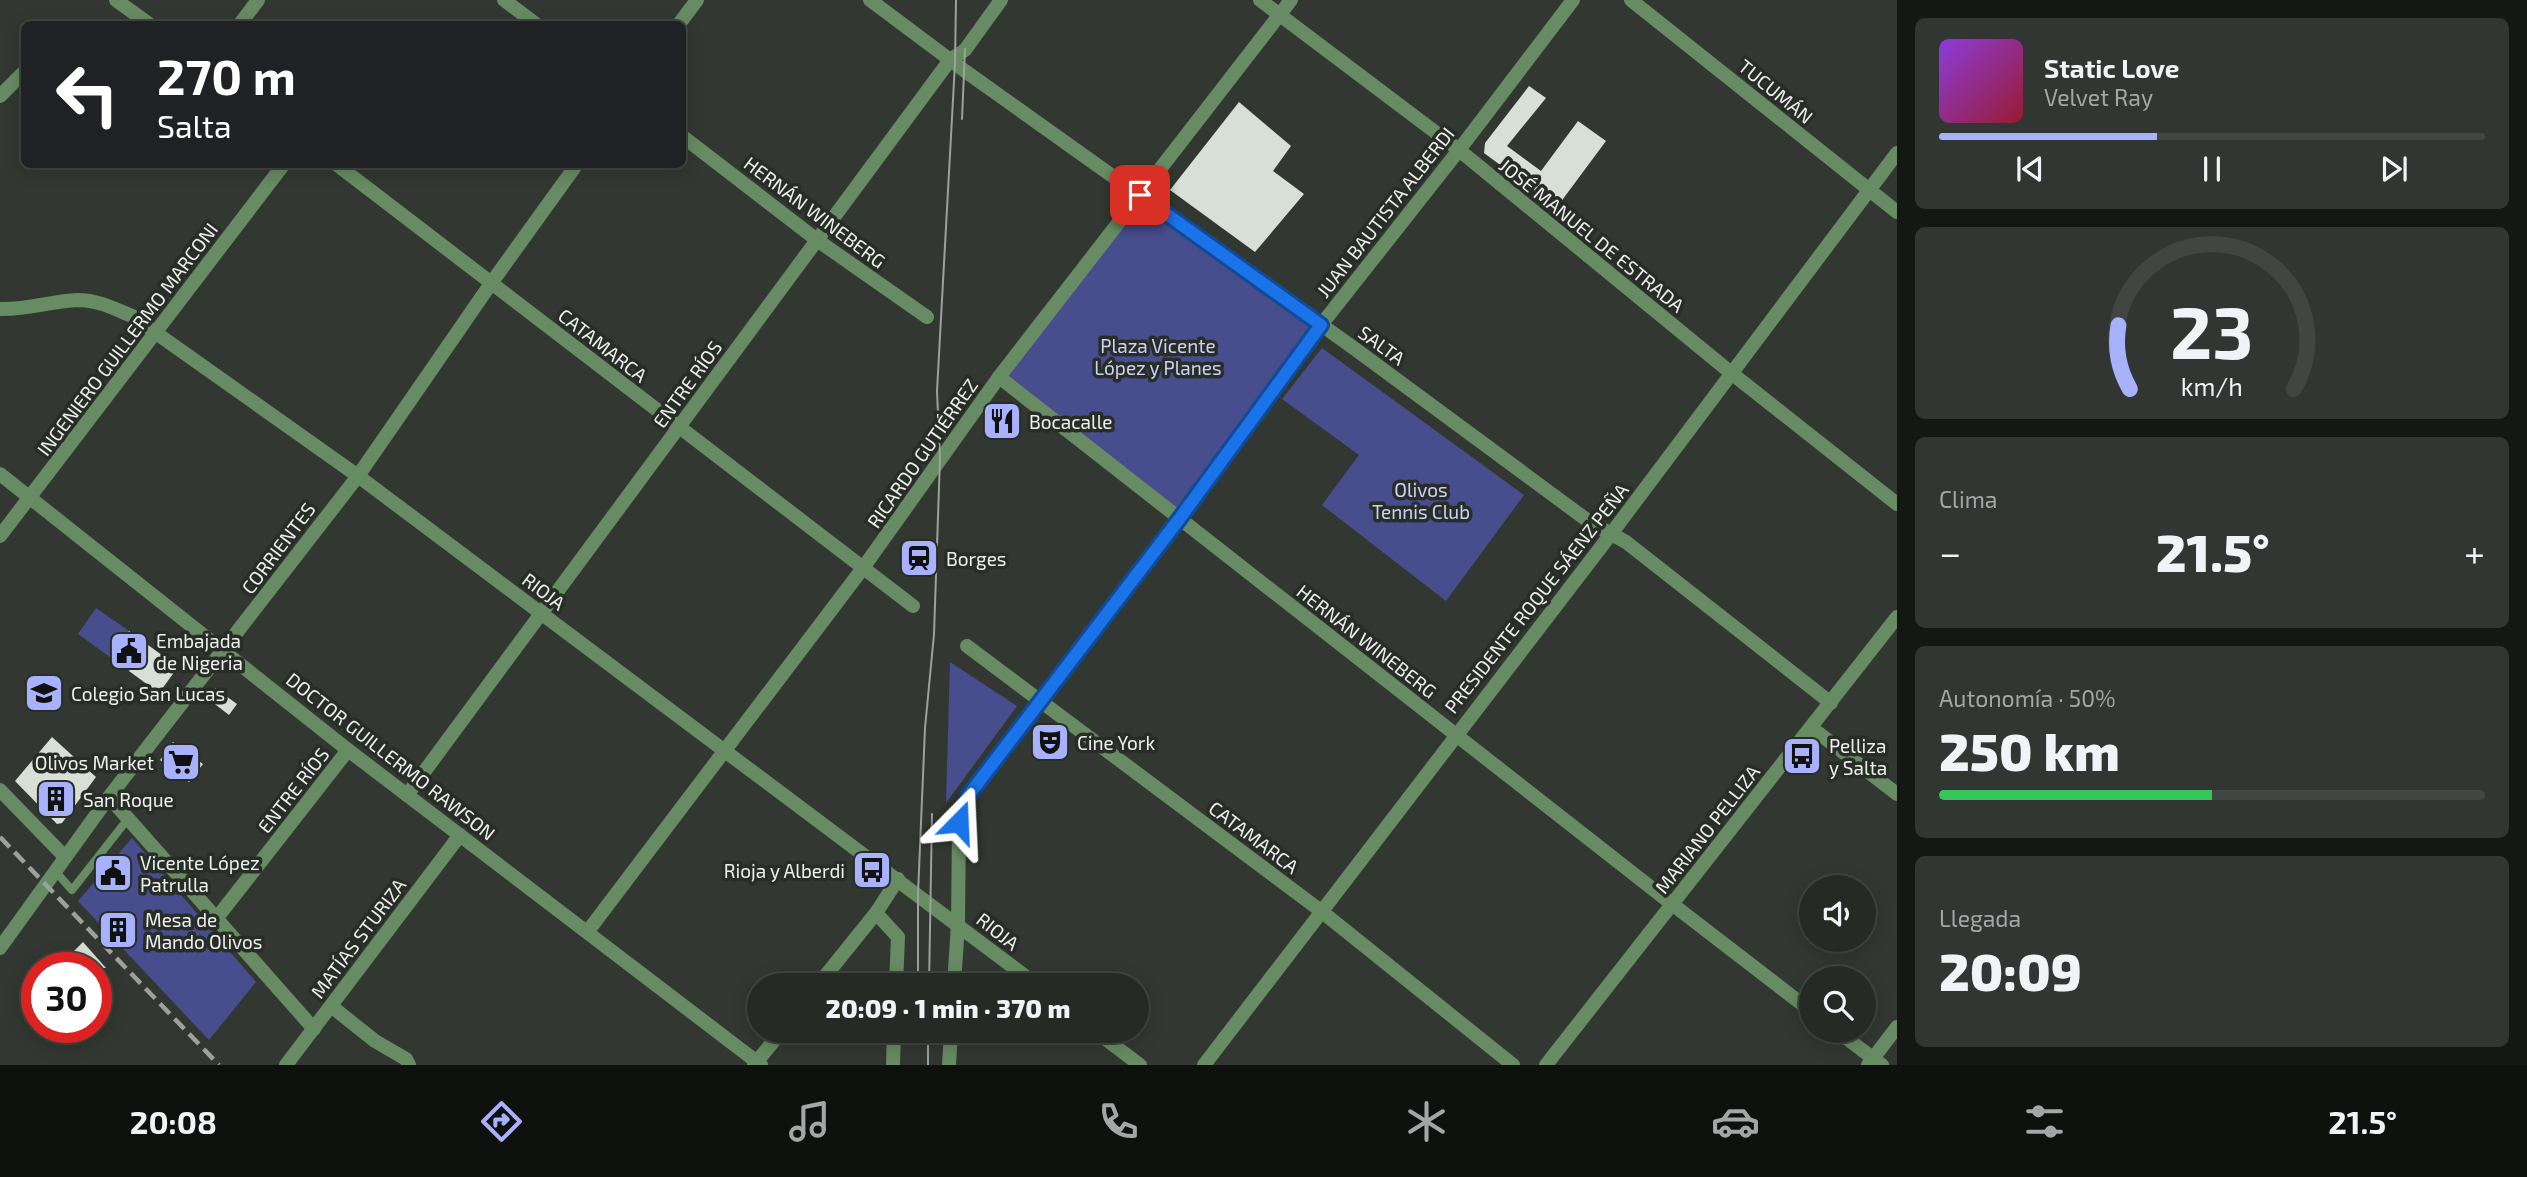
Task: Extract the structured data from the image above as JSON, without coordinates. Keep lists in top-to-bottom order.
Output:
{
  "streets": {
    "street": [
      "TUCUMÁN",
      "HERNÁN WINEBERG",
      "JUAN BAUTISTA ALBERDI",
      "JOSÉ MANUEL DE ESTRADA",
      "INGENIERO GUILLERMO MARCONI",
      "CATAMARCA",
      "SALTA",
      "ENTRE RÍOS",
      "RICARDO GUTIÉRREZ",
      "CORRIENTES",
      "RIOJA",
      "PRESIDENTE ROQUE SÁENZ PEÑA",
      "DOCTOR GUILLERMO RAWSON",
      "MARIANO PELLIZA",
      "MATÍAS STURIZA"
    ]
  },
  "crossings": [
    ["TUCUMÁN", "PRESIDENTE ROQUE SÁENZ PEÑA"],
    ["HERNÁN WINEBERG", "JUAN BAUTISTA ALBERDI"],
    ["HERNÁN WINEBERG", "ENTRE RÍOS"],
    ["HERNÁN WINEBERG", "RICARDO GUTIÉRREZ"],
    ["HERNÁN WINEBERG", "PRESIDENTE ROQUE SÁENZ PEÑA"],
    ["HERNÁN WINEBERG", "MARIANO PELLIZA"],
    ["JUAN BAUTISTA ALBERDI", "JOSÉ MANUEL DE ESTRADA"],
    ["JUAN BAUTISTA ALBERDI", "CATAMARCA"],
    ["JUAN BAUTISTA ALBERDI", "SALTA"],
    ["JUAN BAUTISTA ALBERDI", "RIOJA"],
    ["JOSÉ MANUEL DE ESTRADA", "RICARDO GUTIÉRREZ"],
    ["JOSÉ MANUEL DE ESTRADA", "PRESIDENTE ROQUE SÁENZ PEÑA"],
    ["INGENIERO GUILLERMO MARCONI", "RIOJA"],
    ["INGENIERO GUILLERMO MARCONI", "DOCTOR GUILLERMO RAWSON"],
    ["CATAMARCA", "ENTRE RÍOS"],
    ["CATAMARCA", "RICARDO GUTIÉRREZ"],
    ["CATAMARCA", "CORRIENTES"],
    ["CATAMARCA", "PRESIDENTE ROQUE SÁENZ PEÑA"],
    ["SALTA", "ENTRE RÍOS"],
    ["SALTA", "RICARDO GUTIÉRREZ"],
    ["SALTA", "PRESIDENTE ROQUE SÁENZ PEÑA"],
    ["SALTA", "MARIANO PELLIZA"],
    ["ENTRE RÍOS", "RIOJA"],
    ["ENTRE RÍOS", "DOCTOR GUILLERMO RAWSON"],
    ["RICARDO GUTIÉRREZ", "RIOJA"],
    ["RICARDO GUTIÉRREZ", "DOCTOR GUILLERMO RAWSON"],
    ["CORRIENTES", "RIOJA"],
    ["CORRIENTES", "DOCTOR GUILLERMO RAWSON"],
    ["DOCTOR GUILLERMO RAWSON", "MATÍAS STURIZA"]
  ],
  "parks": ["Plaza Vicente López y Planes", "Olivos Tennis Club"],
  "places": {
    "restaurant": ["Bocacalle"],
    "station": ["Borges"],
    "public building": ["Embajada de Nigeria", "Vicente López Patrulla"],
    "school or university": ["Colegio San Lucas"],
    "theatre": ["Cine York"],
    "bus stop": ["Pelliza y Salta", "Rioja y Alberdi"],
    "supermarket": ["Olivos Market"],
    "building": ["San Roque", "Mesa de Mando Olivos"]
  },
  "page": {
    "turn": ["270 m", "Salta"],
    "song": ["Static Love", "Velvet Ray"],
    "tile": [
      "Clima",
      ["Autonomía · 50%", "250 km"],
      ["Llegada", "20:09"]
    ],
    "heat": ["−", "21.5°", "+"],
    "limit": "30",
    "trip": "20:09 · 1 min · 370 m",
    "tabs": ["20:08", "21.5°"],
    "gauge": ["23", "km/h"]
  }
}
